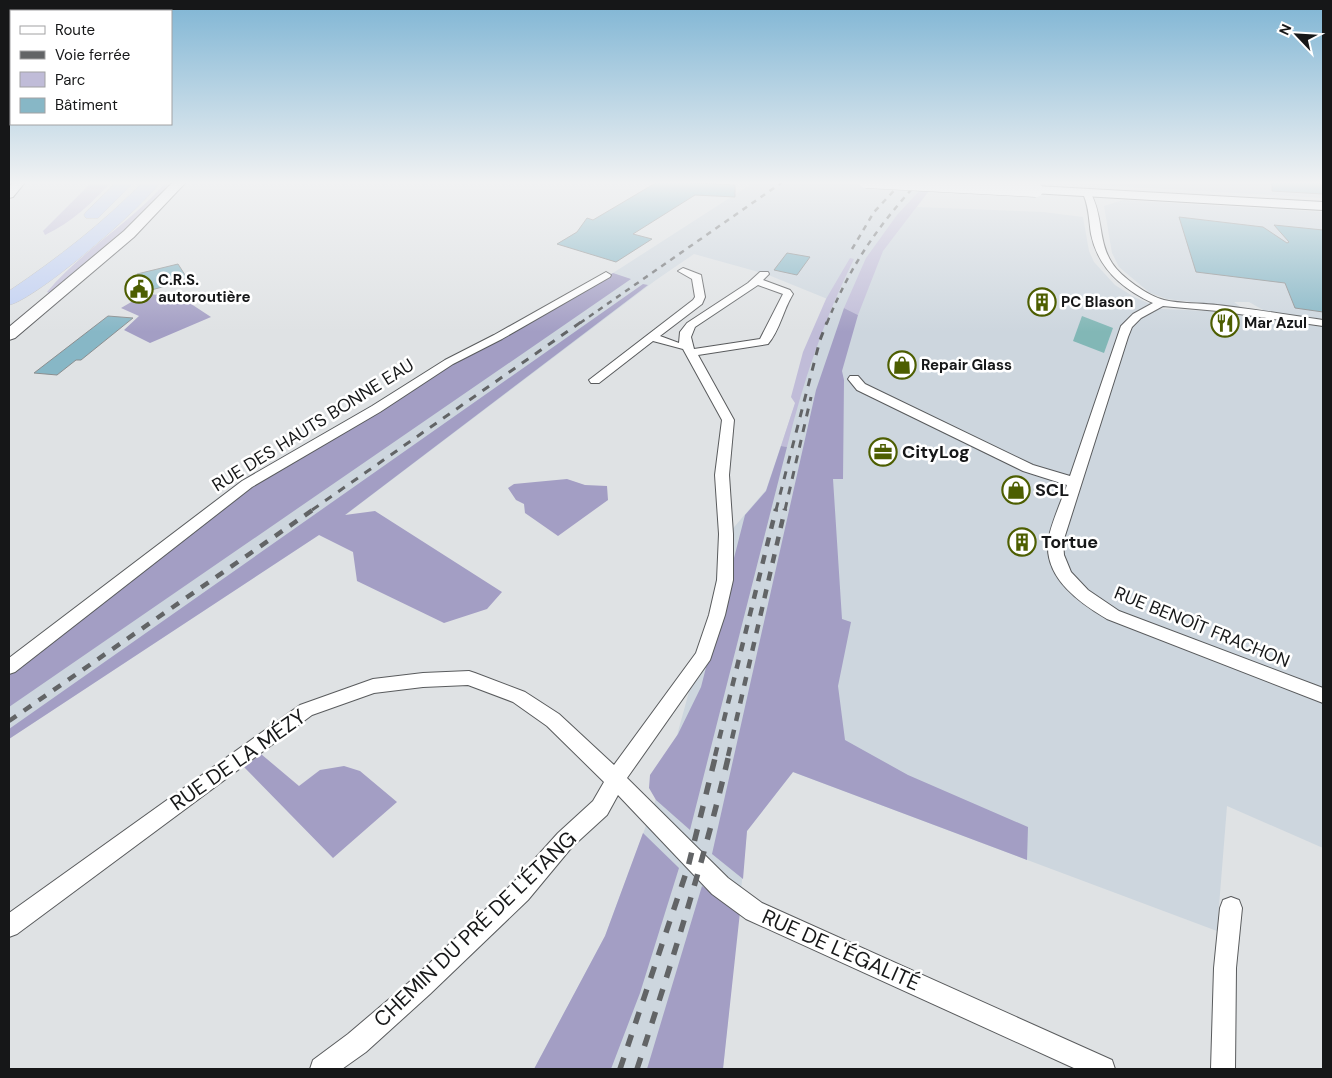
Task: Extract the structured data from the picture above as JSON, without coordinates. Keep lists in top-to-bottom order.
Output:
{
  "streets": {
    "street": [
      "RUE DES HAUTS BONNE EAU",
      "RUE BENOÎT FRACHON",
      "RUE DE LA MÉZY",
      "CHEMIN DU PRÉ DE L'ÉTANG",
      "RUE DE L'ÉGALITÉ"
    ]
  },
  "crossings": [
    ["RUE DE LA MÉZY", "CHEMIN DU PRÉ DE L'ÉTANG"],
    ["RUE DE LA MÉZY", "RUE DE L'ÉGALITÉ"],
    ["CHEMIN DU PRÉ DE L'ÉTANG", "RUE DE L'ÉGALITÉ"]
  ],
  "places": {
    "public building": ["C.R.S. autoroutière"],
    "building": ["PC Blason", "Tortue"],
    "restaurant": ["Mar Azul"],
    "shop": ["Repair Glass", "SCL"],
    "office": ["CityLog"]
  },
  "legend": [
    "Route",
    "Voie ferrée",
    "Parc",
    "Bâtiment"
  ],
  "north": "top left"
}
